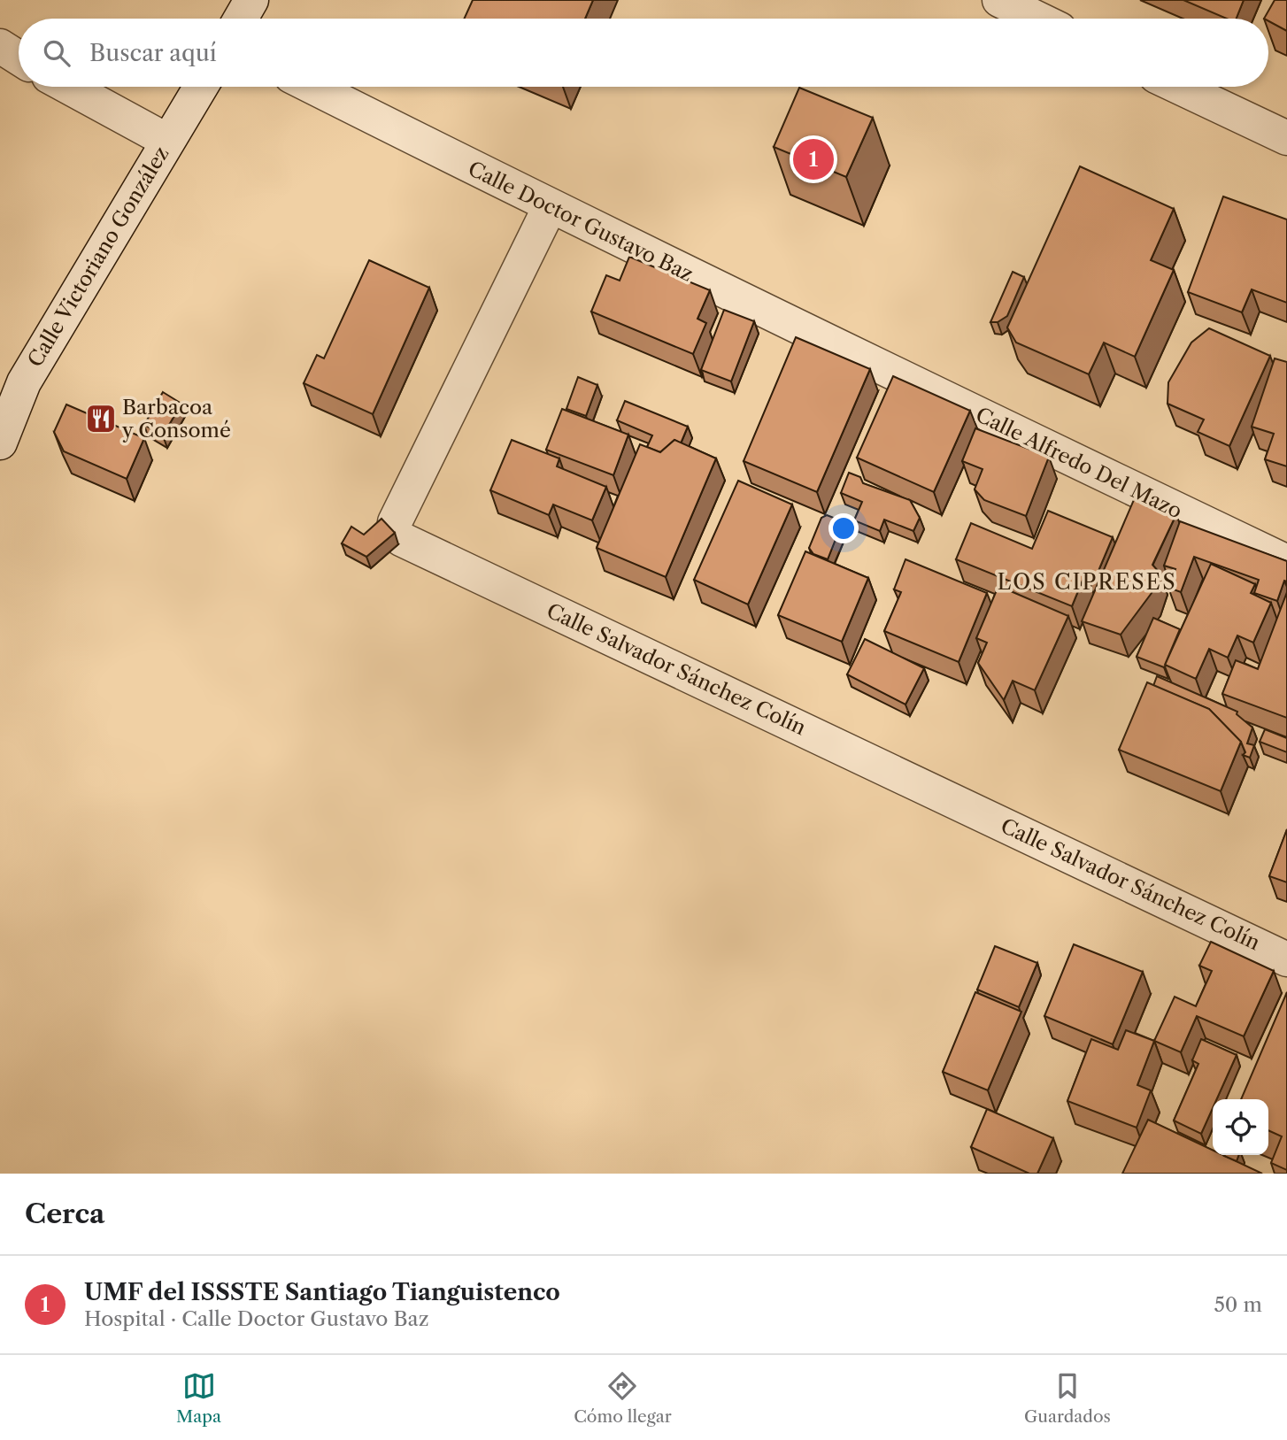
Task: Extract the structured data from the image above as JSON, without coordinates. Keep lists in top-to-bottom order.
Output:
{
  "streets": {
    "street": [
      "Calle Doctor Gustavo Baz",
      "Calle Victoriano González",
      "Calle Alfredo Del Mazo",
      "Calle Salvador Sánchez Colín"
    ]
  },
  "crossings": [
    ["Calle Doctor Gustavo Baz", "Calle Alfredo Del Mazo"],
    ["Calle Doctor Gustavo Baz", "Calle Salvador Sánchez Colín"]
  ],
  "districts": ["LOS CIPRESES"],
  "places": {
    "restaurant": ["Barbacoa y Consomé"]
  },
  "page": {
    "search": "Buscar aquí",
    "pins": "1",
    "heading": "Cerca",
    "list": [
      {
        "mark": "1",
        "name": "UMF del ISSSTE Santiago Tianguistenco",
        "note": "Hospital · Calle Doctor Gustavo Baz",
        "value": "50 m"
      }
    ],
    "nav": ["Mapa", "Cómo llegar", "Guardados"]
  }
}
